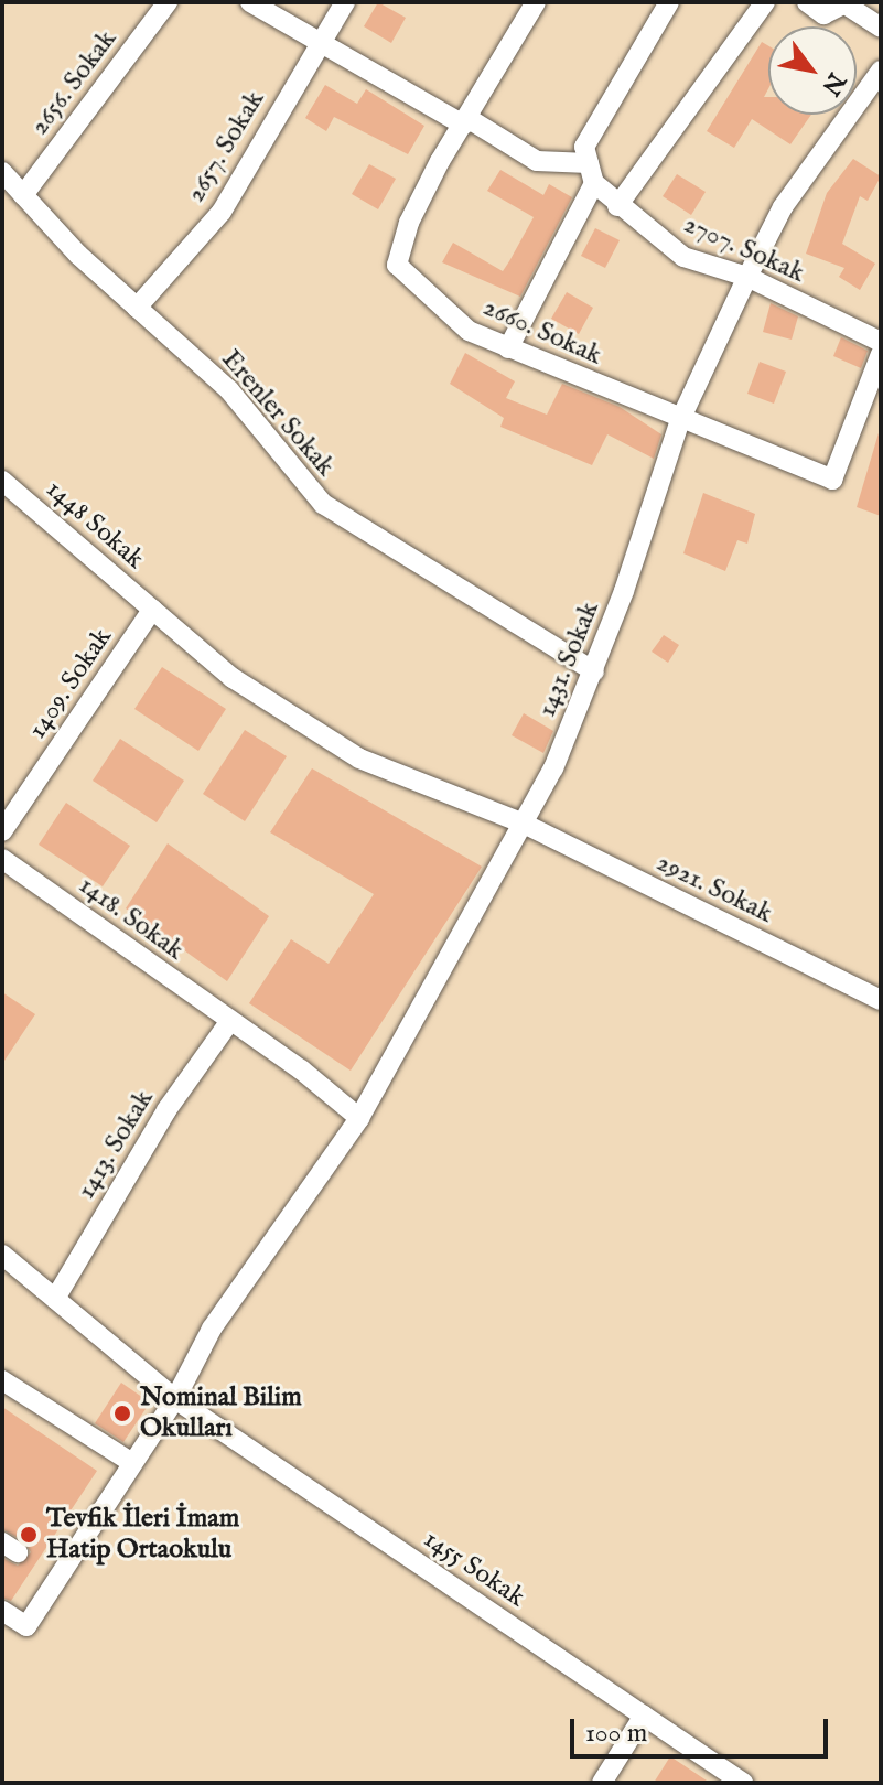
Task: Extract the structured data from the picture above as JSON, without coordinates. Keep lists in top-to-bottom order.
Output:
{
  "streets": {
    "street": [
      "2656. Sokak",
      "2657. Sokak",
      "2707. Sokak",
      "2660. Sokak",
      "Erenler Sokak",
      "1448 Sokak",
      "1431. Sokak",
      "1409. Sokak",
      "2921. Sokak",
      "1418. Sokak",
      "1413. Sokak",
      "1455 Sokak"
    ]
  },
  "crossings": [
    ["2656. Sokak", "Erenler Sokak"],
    ["2657. Sokak", "Erenler Sokak"],
    ["2707. Sokak", "1431. Sokak"],
    ["2660. Sokak", "1431. Sokak"],
    ["Erenler Sokak", "1431. Sokak"],
    ["1448 Sokak", "1431. Sokak"],
    ["1448 Sokak", "1409. Sokak"],
    ["1448 Sokak", "2921. Sokak"],
    ["1431. Sokak", "2921. Sokak"],
    ["1431. Sokak", "1455 Sokak"],
    ["1418. Sokak", "1413. Sokak"],
    ["1413. Sokak", "1455 Sokak"]
  ],
  "places": ["Nominal Bilim Okulları", "Tevfik İleri İmam Hatip Ortaokulu"],
  "scale_bar": "100 m",
  "north": "bottom right"
}
